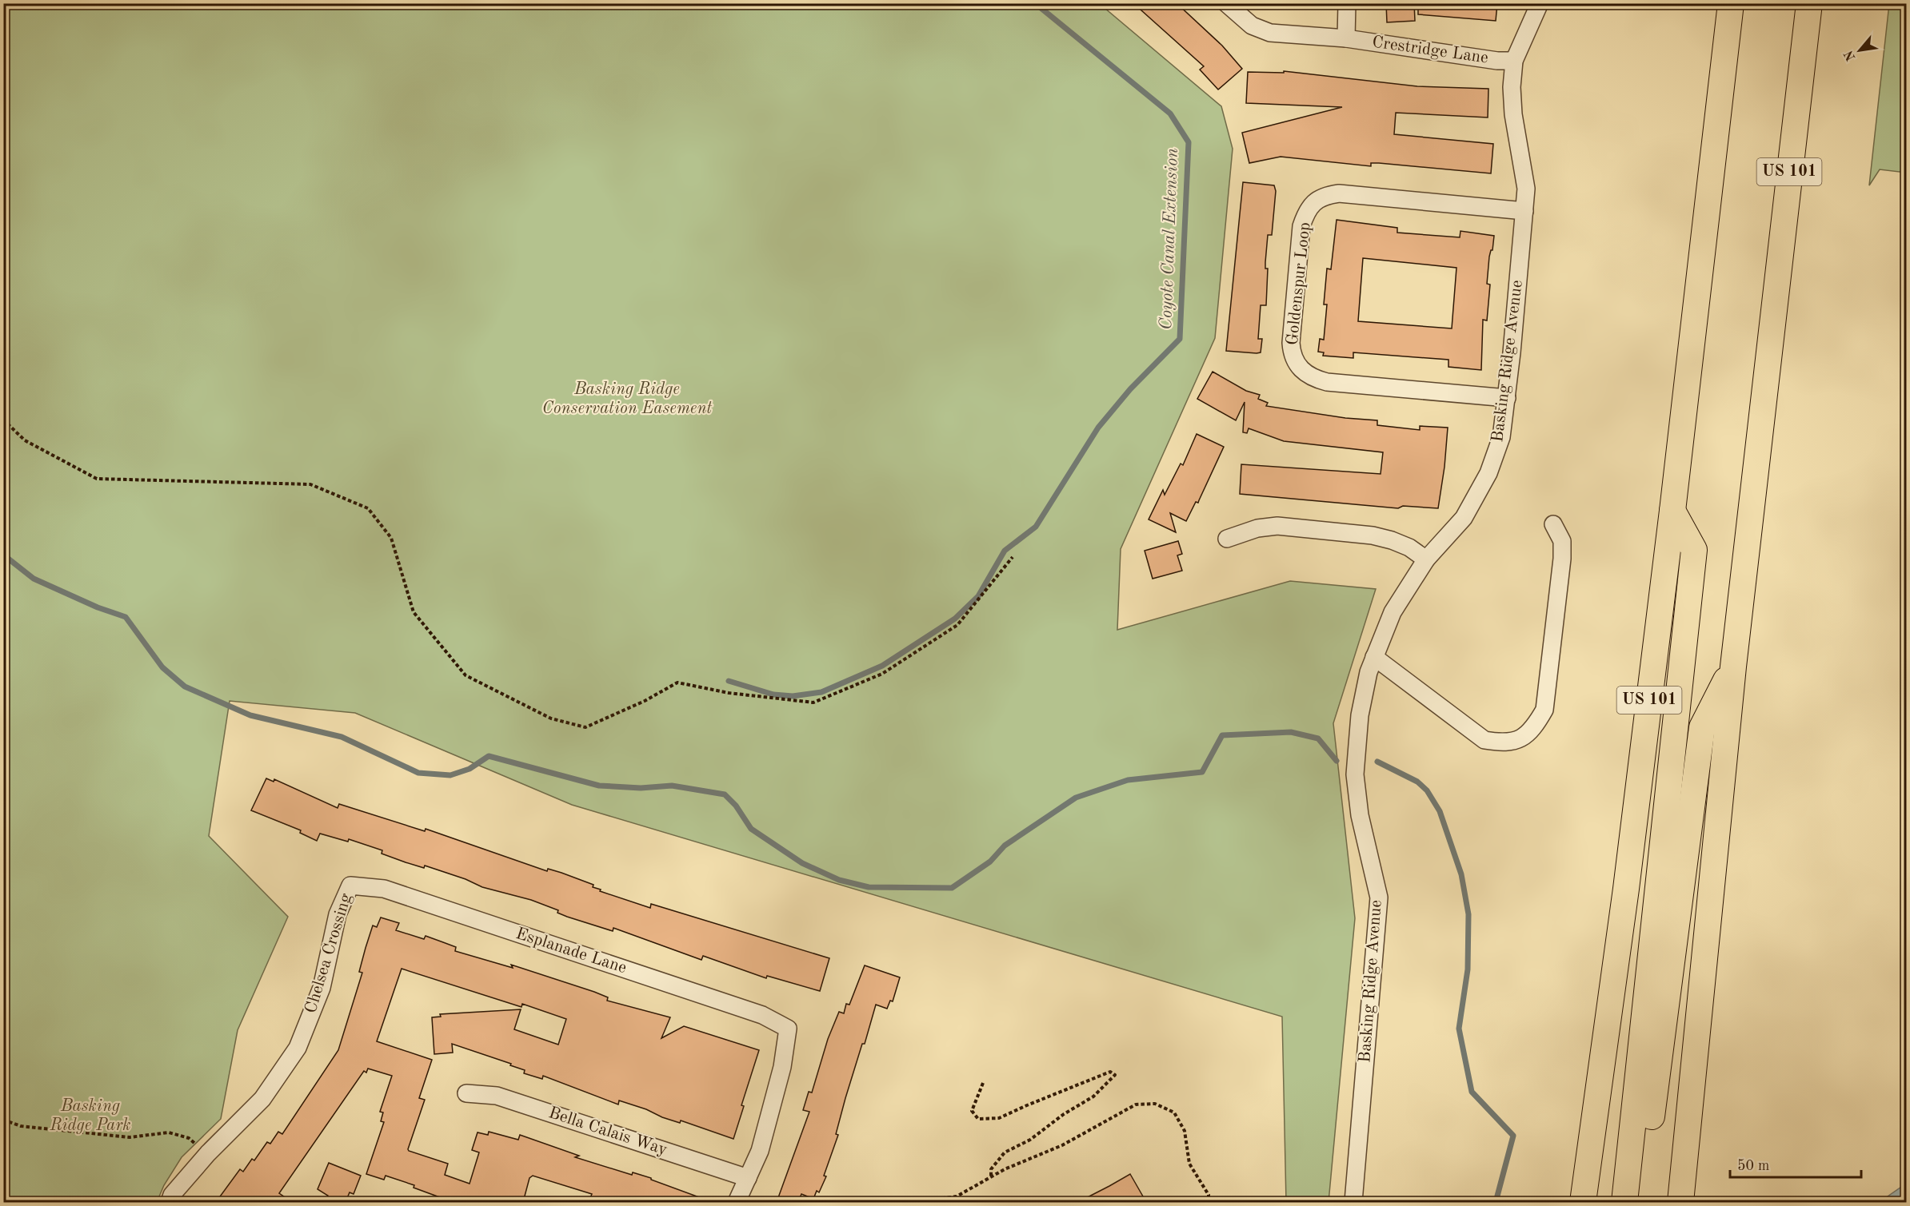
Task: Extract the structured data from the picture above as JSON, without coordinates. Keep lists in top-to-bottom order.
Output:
{
  "streets": {
    "highway": ["US 101"],
    "street": [
      "Crestridge Lane",
      "Goldenspur Loop",
      "Basking Ridge Avenue",
      "Esplanade Lane",
      "Chelsea Crossing",
      "Bella Calais Way"
    ]
  },
  "crossings": [
    ["Crestridge Lane", "Basking Ridge Avenue"],
    ["Goldenspur Loop", "Basking Ridge Avenue"],
    ["Esplanade Lane", "Chelsea Crossing"],
    ["Esplanade Lane", "Bella Calais Way"]
  ],
  "water": ["Coyote Canal Extension"],
  "parks": ["Basking Ridge Conservation Easement", "Basking Ridge Park"],
  "scale_bar": "50 m",
  "north": "bottom left"
}
